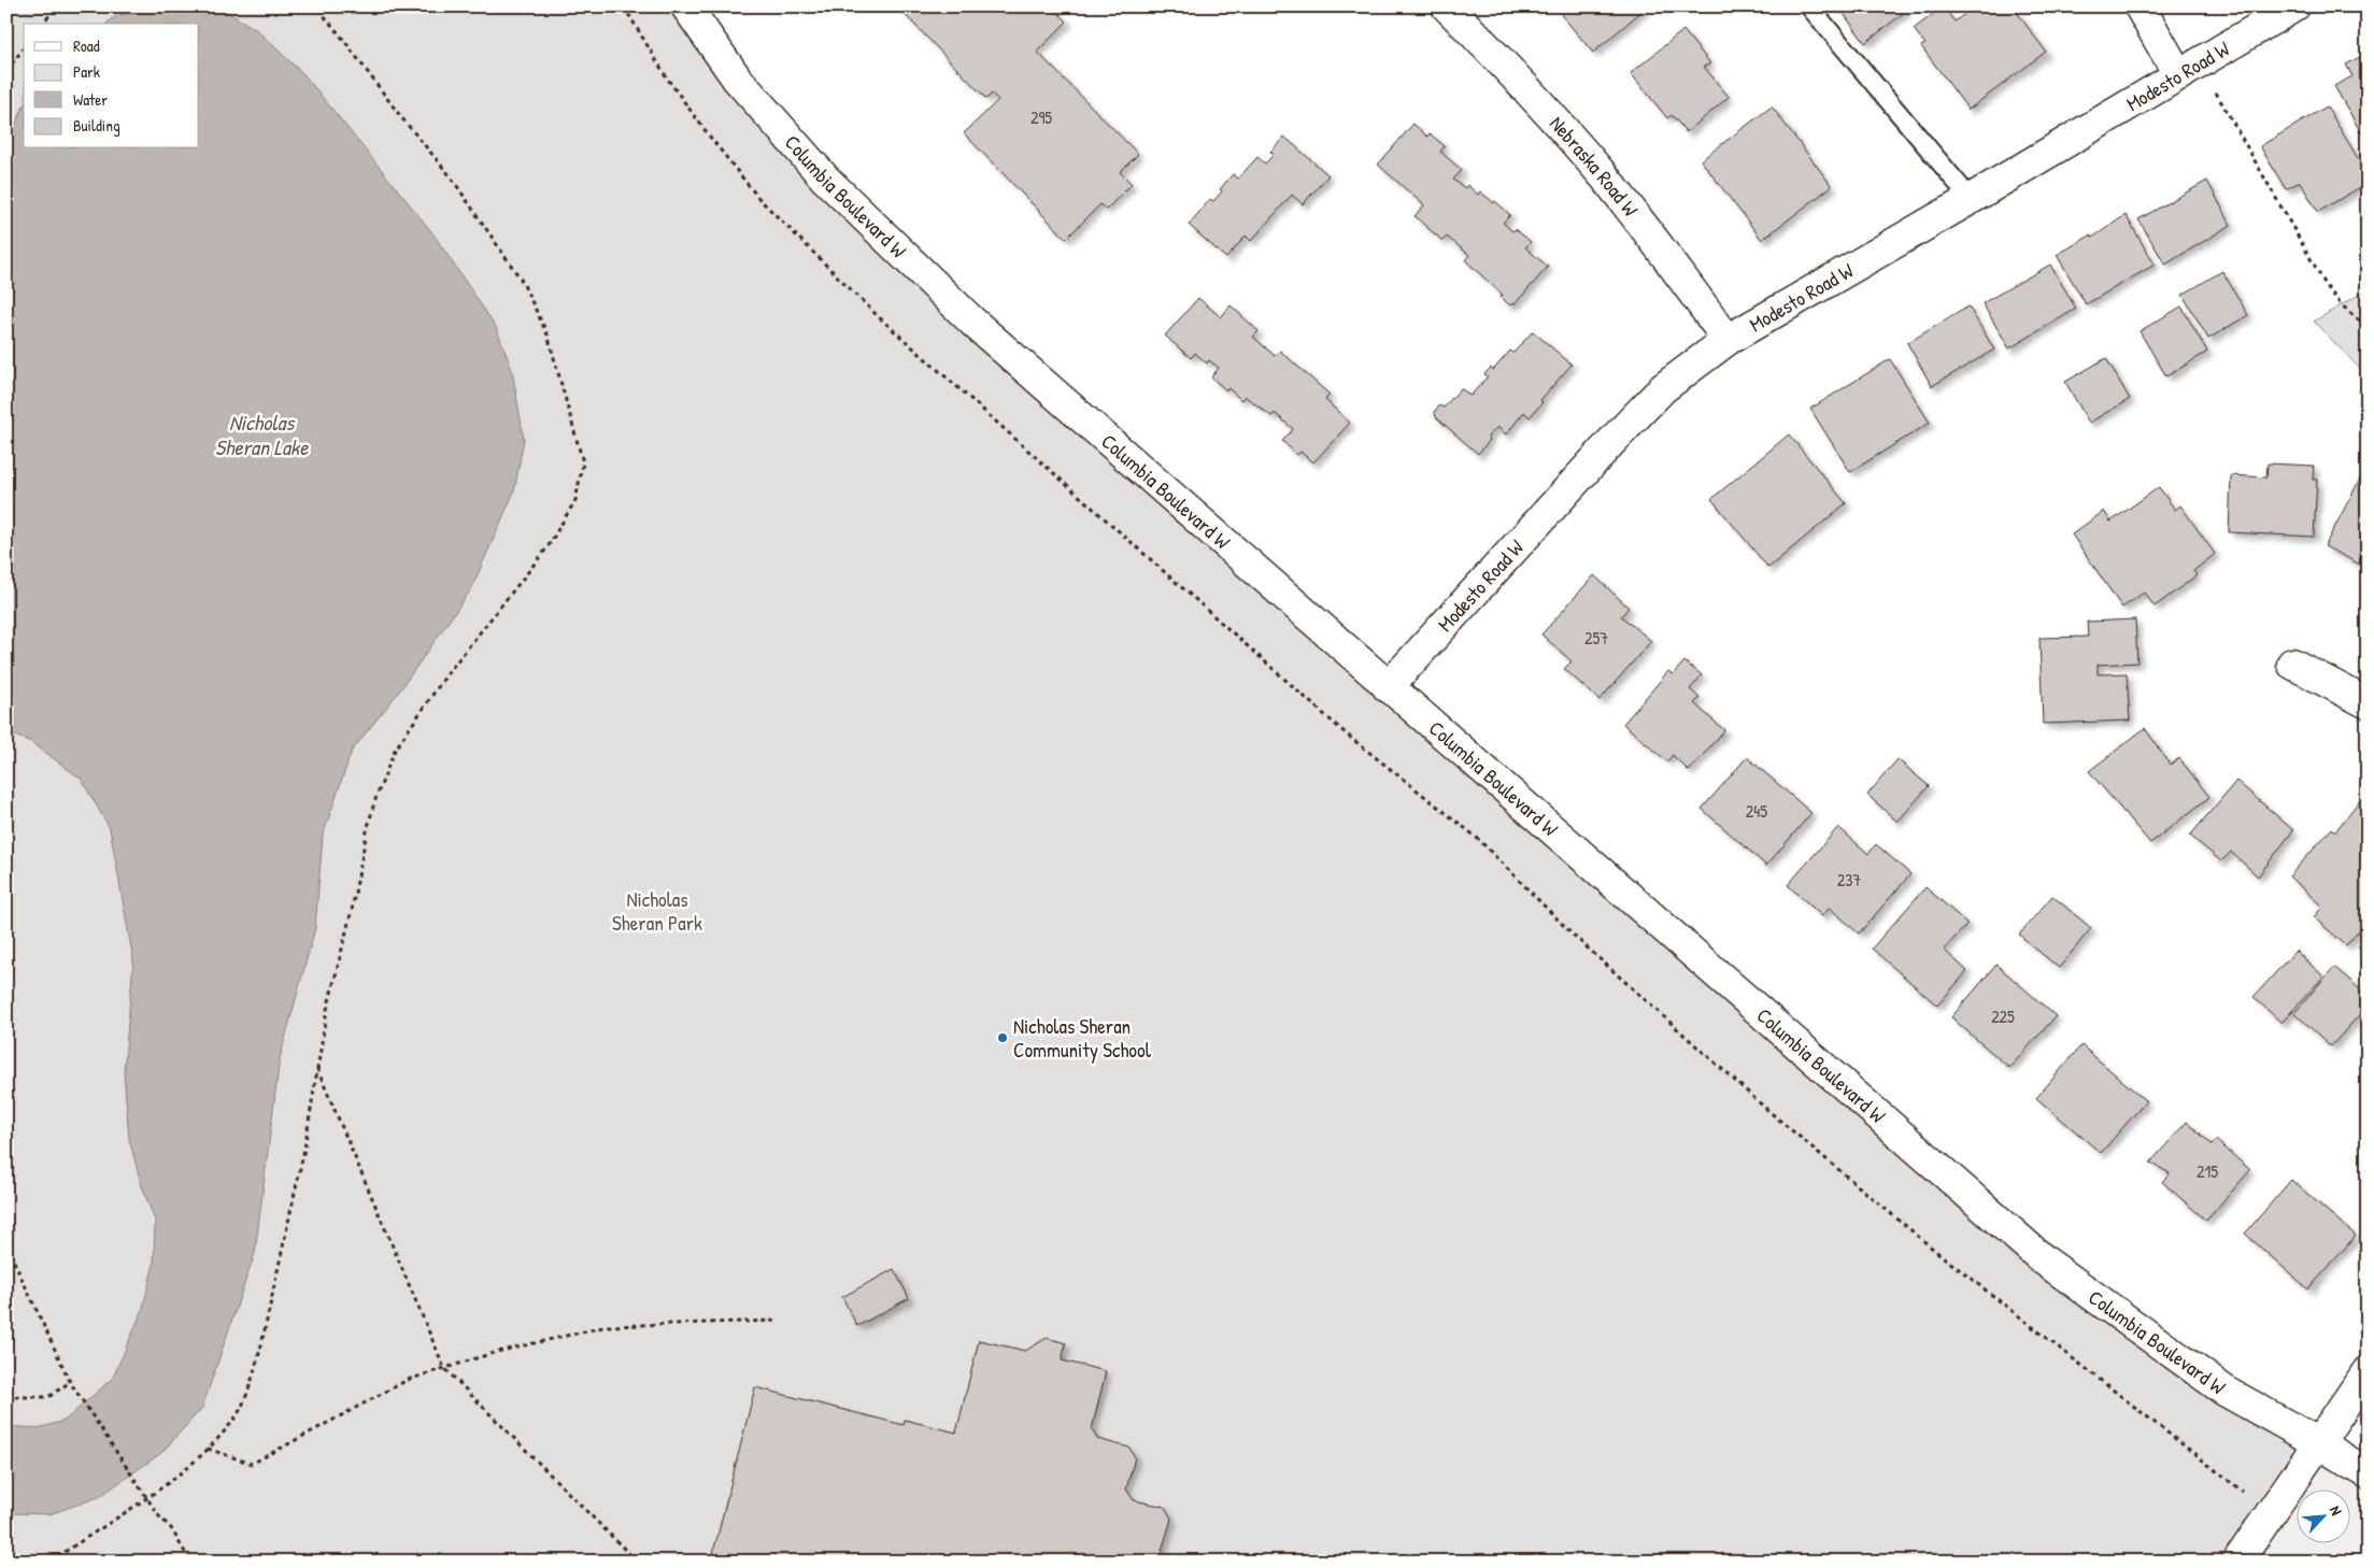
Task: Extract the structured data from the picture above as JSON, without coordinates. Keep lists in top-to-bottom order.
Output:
{
  "streets": {
    "street": ["Modesto Road W", "Nebraska Road W", "Columbia Boulevard W"]
  },
  "crossings": [
    ["Modesto Road W", "Nebraska Road W"],
    ["Modesto Road W", "Columbia Boulevard W"]
  ],
  "water": ["Nicholas Sheran Lake"],
  "parks": ["Nicholas Sheran Park"],
  "places": ["Nicholas Sheran Community School"],
  "house_numbers": [
    "295",
    "257",
    "245",
    "237",
    "225",
    "215"
  ],
  "legend": [
    "Road",
    "Park",
    "Water",
    "Building"
  ],
  "north": "top right"
}
